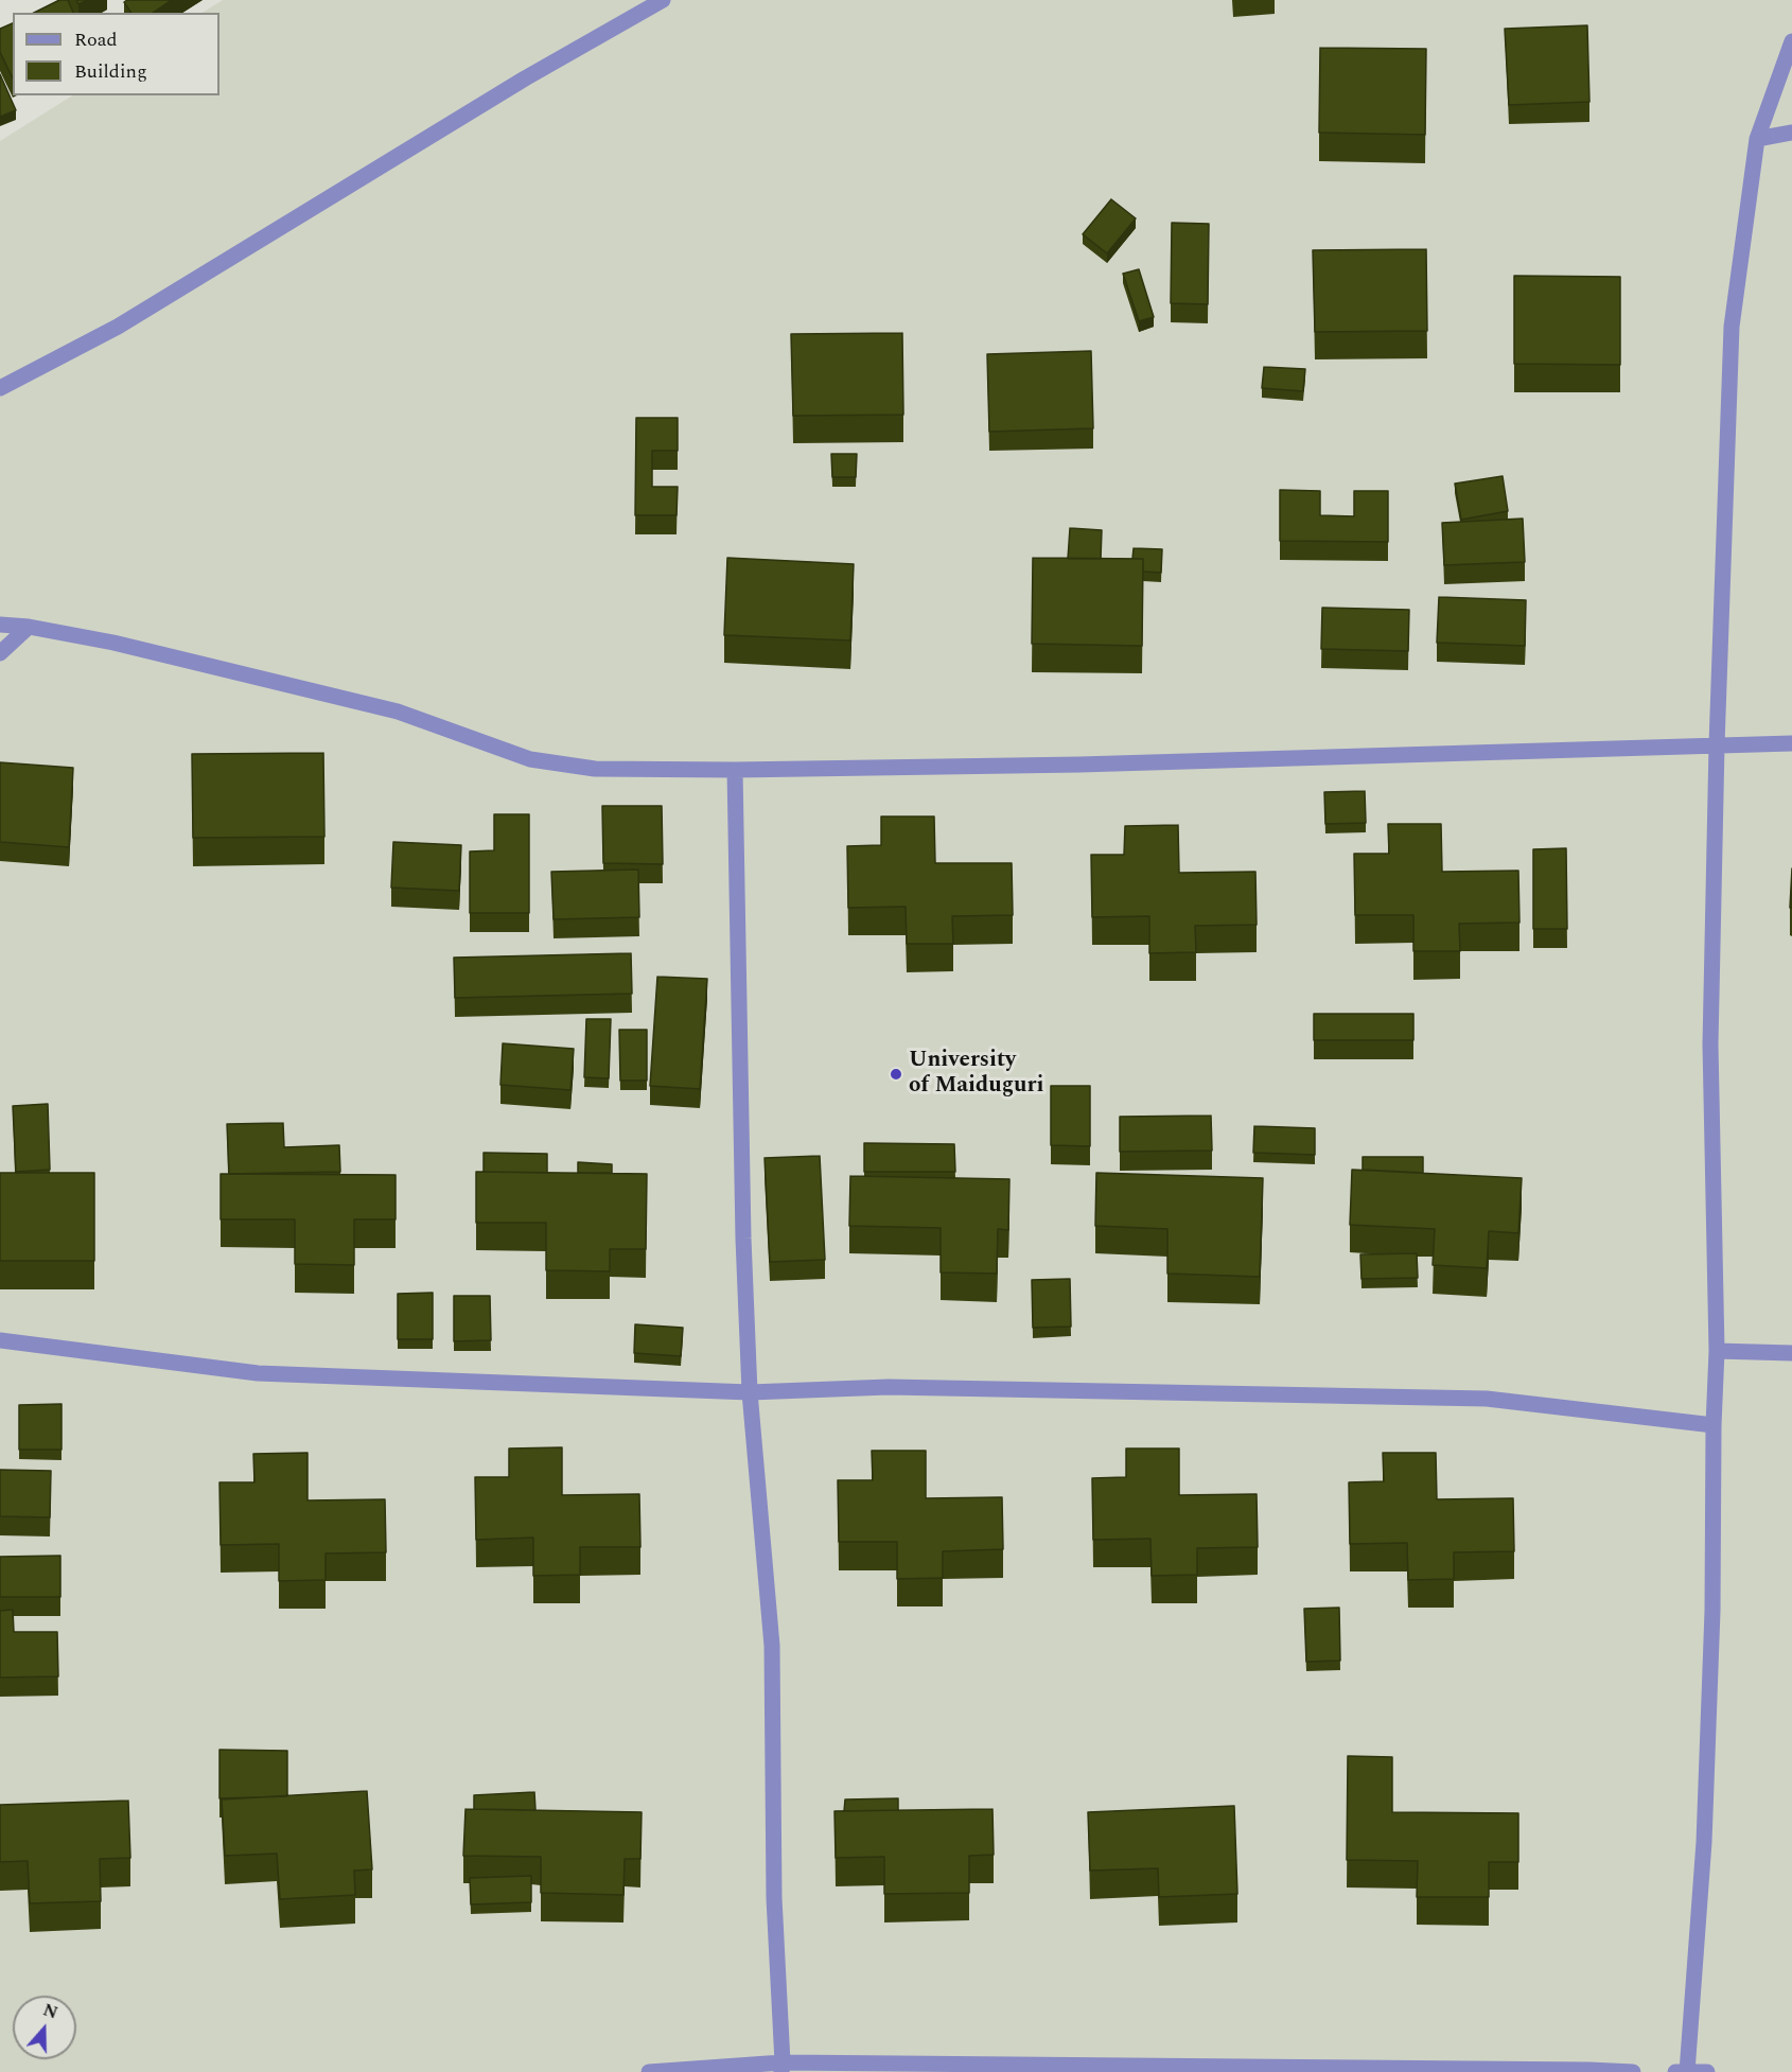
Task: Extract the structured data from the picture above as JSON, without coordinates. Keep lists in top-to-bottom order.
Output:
{
  "places": ["University of Maiduguri"],
  "legend": ["Road", "Building"],
  "north": "top"
}
